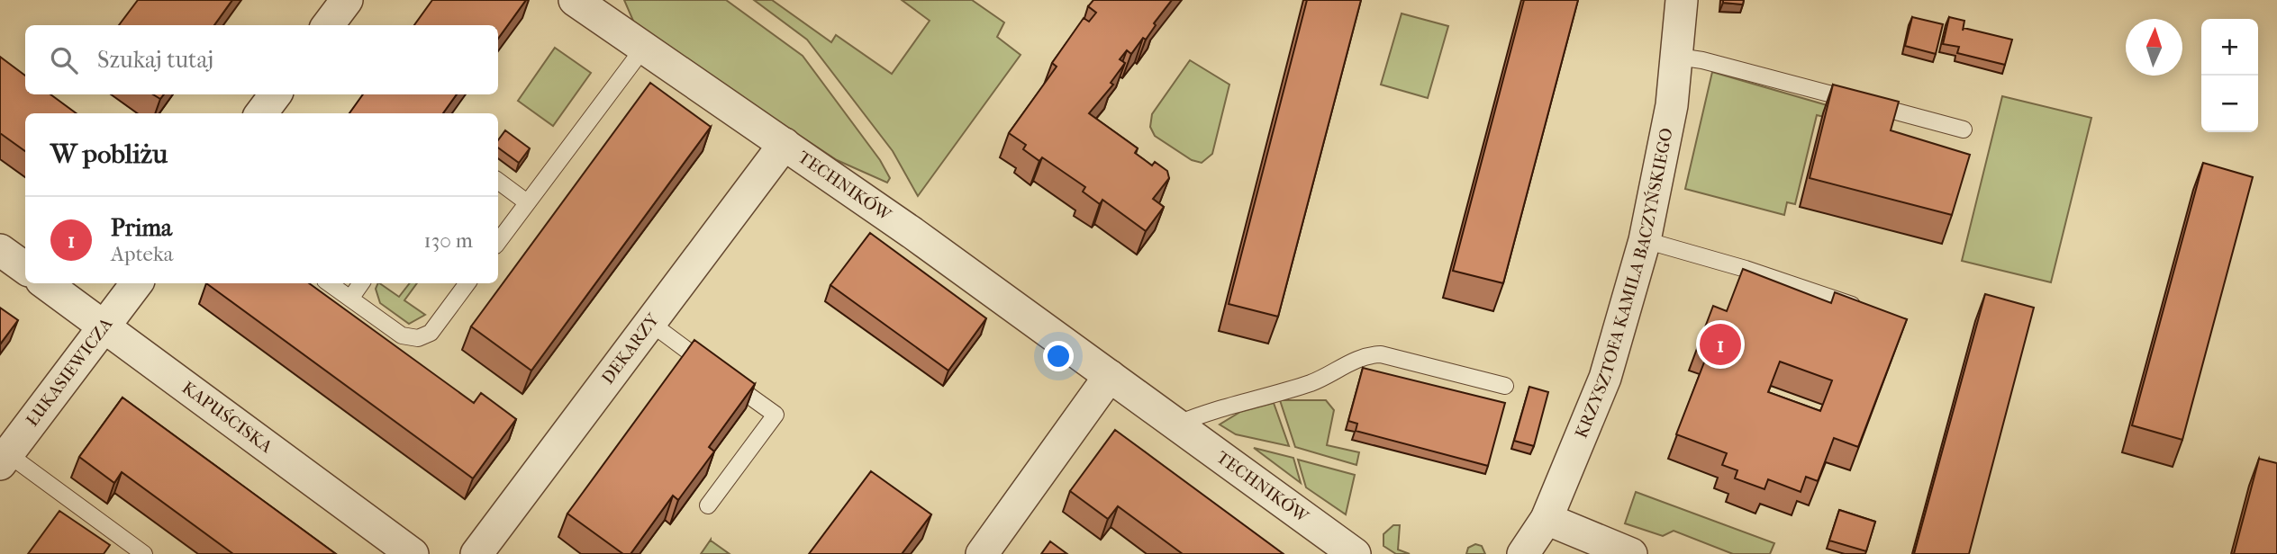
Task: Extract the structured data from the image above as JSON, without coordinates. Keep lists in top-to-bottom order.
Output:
{
  "streets": {
    "street": [
      "TECHNIKÓW",
      "KRZYSZTOFA KAMILA BACZYŃSKIEGO",
      "DEKARZY",
      "ŁUKASIEWICZA",
      "KAPUŚCISKA"
    ]
  },
  "crossings": [
    ["TECHNIKÓW", "DEKARZY"],
    ["ŁUKASIEWICZA", "KAPUŚCISKA"]
  ],
  "north": "top",
  "page": {
    "map_buttons": ["+", "−"],
    "search": "Szukaj tutaj",
    "heading": "W pobliżu",
    "list": [
      {
        "mark": "1",
        "name": "Prima",
        "note": "Apteka",
        "value": "130 m"
      }
    ],
    "pins": "1"
  }
}
